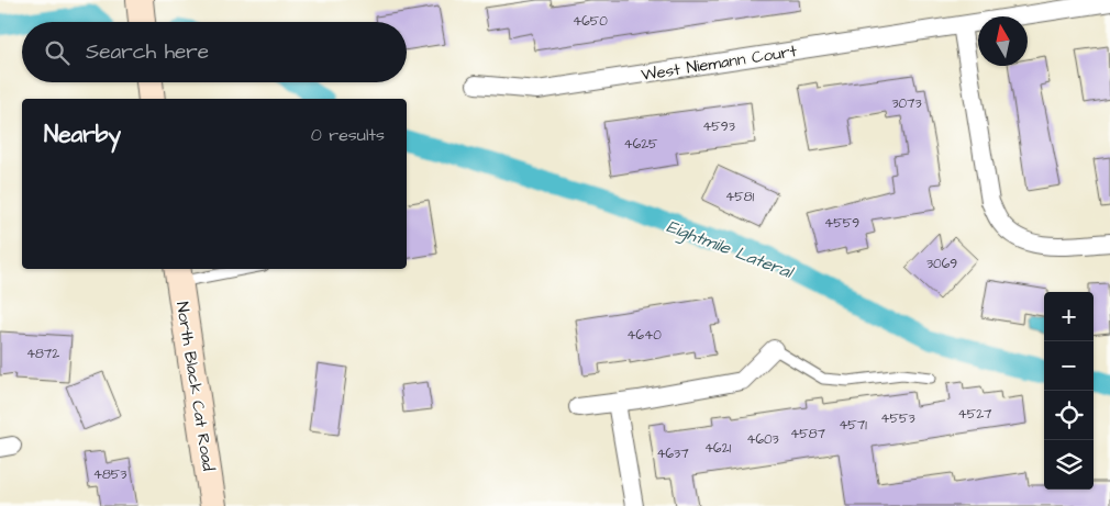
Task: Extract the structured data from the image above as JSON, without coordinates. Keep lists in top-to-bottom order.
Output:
{
  "streets": {
    "main road": ["North Black Cat Road"],
    "street": ["West Niemann Court"]
  },
  "water": ["Eightmile Lateral"],
  "house_numbers": [
    "4650",
    "3073",
    "4593",
    "4625",
    "4581",
    "4559",
    "3069",
    "4640",
    "4872",
    "4527",
    "4553",
    "4571",
    "4587",
    "4603",
    "4621",
    "4637",
    "4853"
  ],
  "north": "top",
  "page": {
    "search": "Search here",
    "heading": ["Nearby", "0 results"],
    "map_buttons": ["+", "−"]
  }
}
